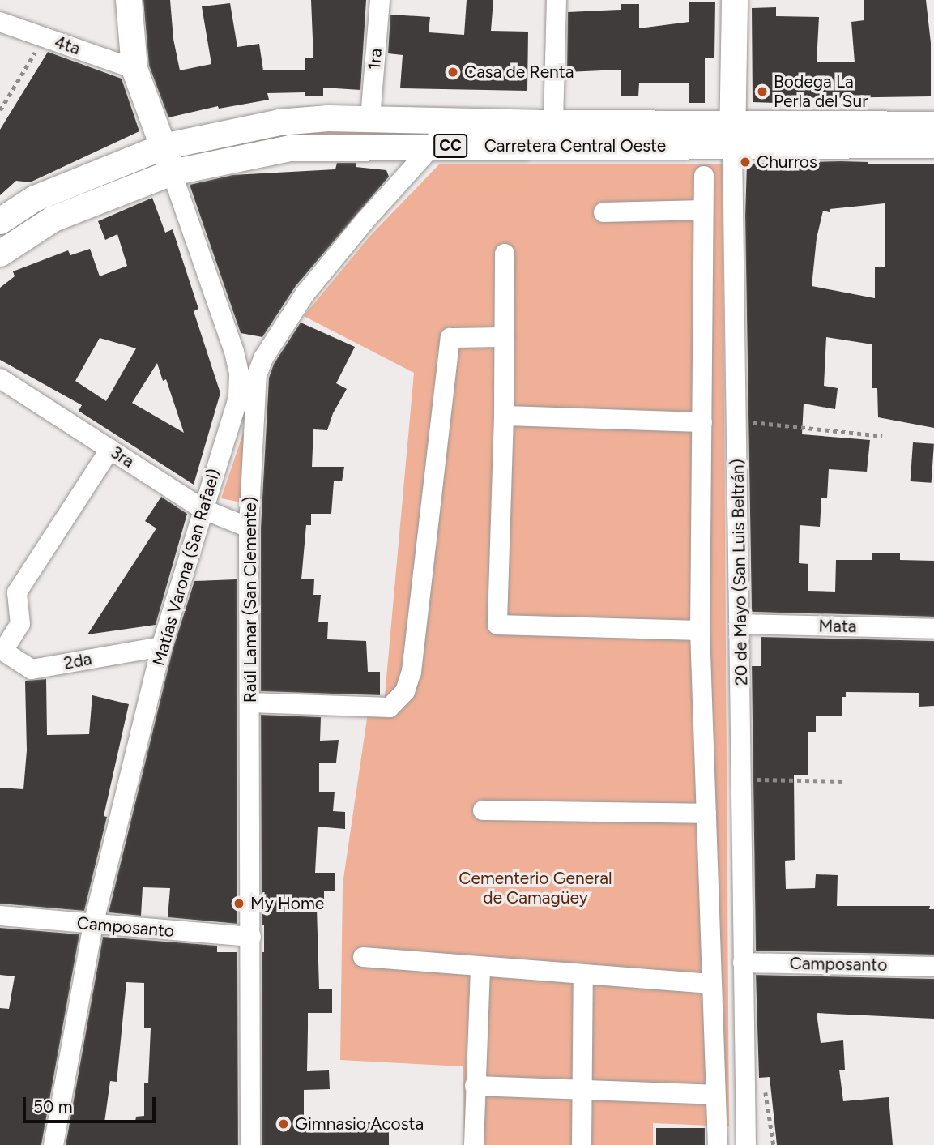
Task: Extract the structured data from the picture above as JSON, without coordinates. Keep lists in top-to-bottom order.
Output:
{
  "streets": {
    "main road": [
      "CC",
      "Carretera Central Oeste",
      "Matías Varona (San Rafael)",
      "20 de Mayo (San Luis Beltrán)"
    ],
    "street": [
      "4ta",
      "1ra",
      "3ra",
      "Raúl Lamar (San Clemente)",
      "Mata",
      "2da",
      "Camposanto"
    ]
  },
  "crossings": [
    ["4ta", "Matías Varona (San Rafael)"],
    ["1ra", "Carretera Central Oeste"],
    ["Carretera Central Oeste", "Matías Varona (San Rafael)"],
    ["Carretera Central Oeste", "20 de Mayo (San Luis Beltrán)"],
    ["Carretera Central Oeste", "Raúl Lamar (San Clemente)"],
    ["3ra", "Matías Varona (San Rafael)"],
    ["3ra", "Raúl Lamar (San Clemente)"],
    ["Matías Varona (San Rafael)", "Raúl Lamar (San Clemente)"],
    ["Matías Varona (San Rafael)", "2da"],
    ["Matías Varona (San Rafael)", "Camposanto"],
    ["20 de Mayo (San Luis Beltrán)", "Mata"],
    ["20 de Mayo (San Luis Beltrán)", "Camposanto"],
    ["Raúl Lamar (San Clemente)", "Camposanto"]
  ],
  "parks": ["Cementerio General de Camagüey"],
  "places": [
    "Casa de Renta",
    "Bodega La Perla del Sur",
    "Churros",
    "My Home",
    "Gimnasio Acosta"
  ],
  "scale_bar": "50 m"
}
